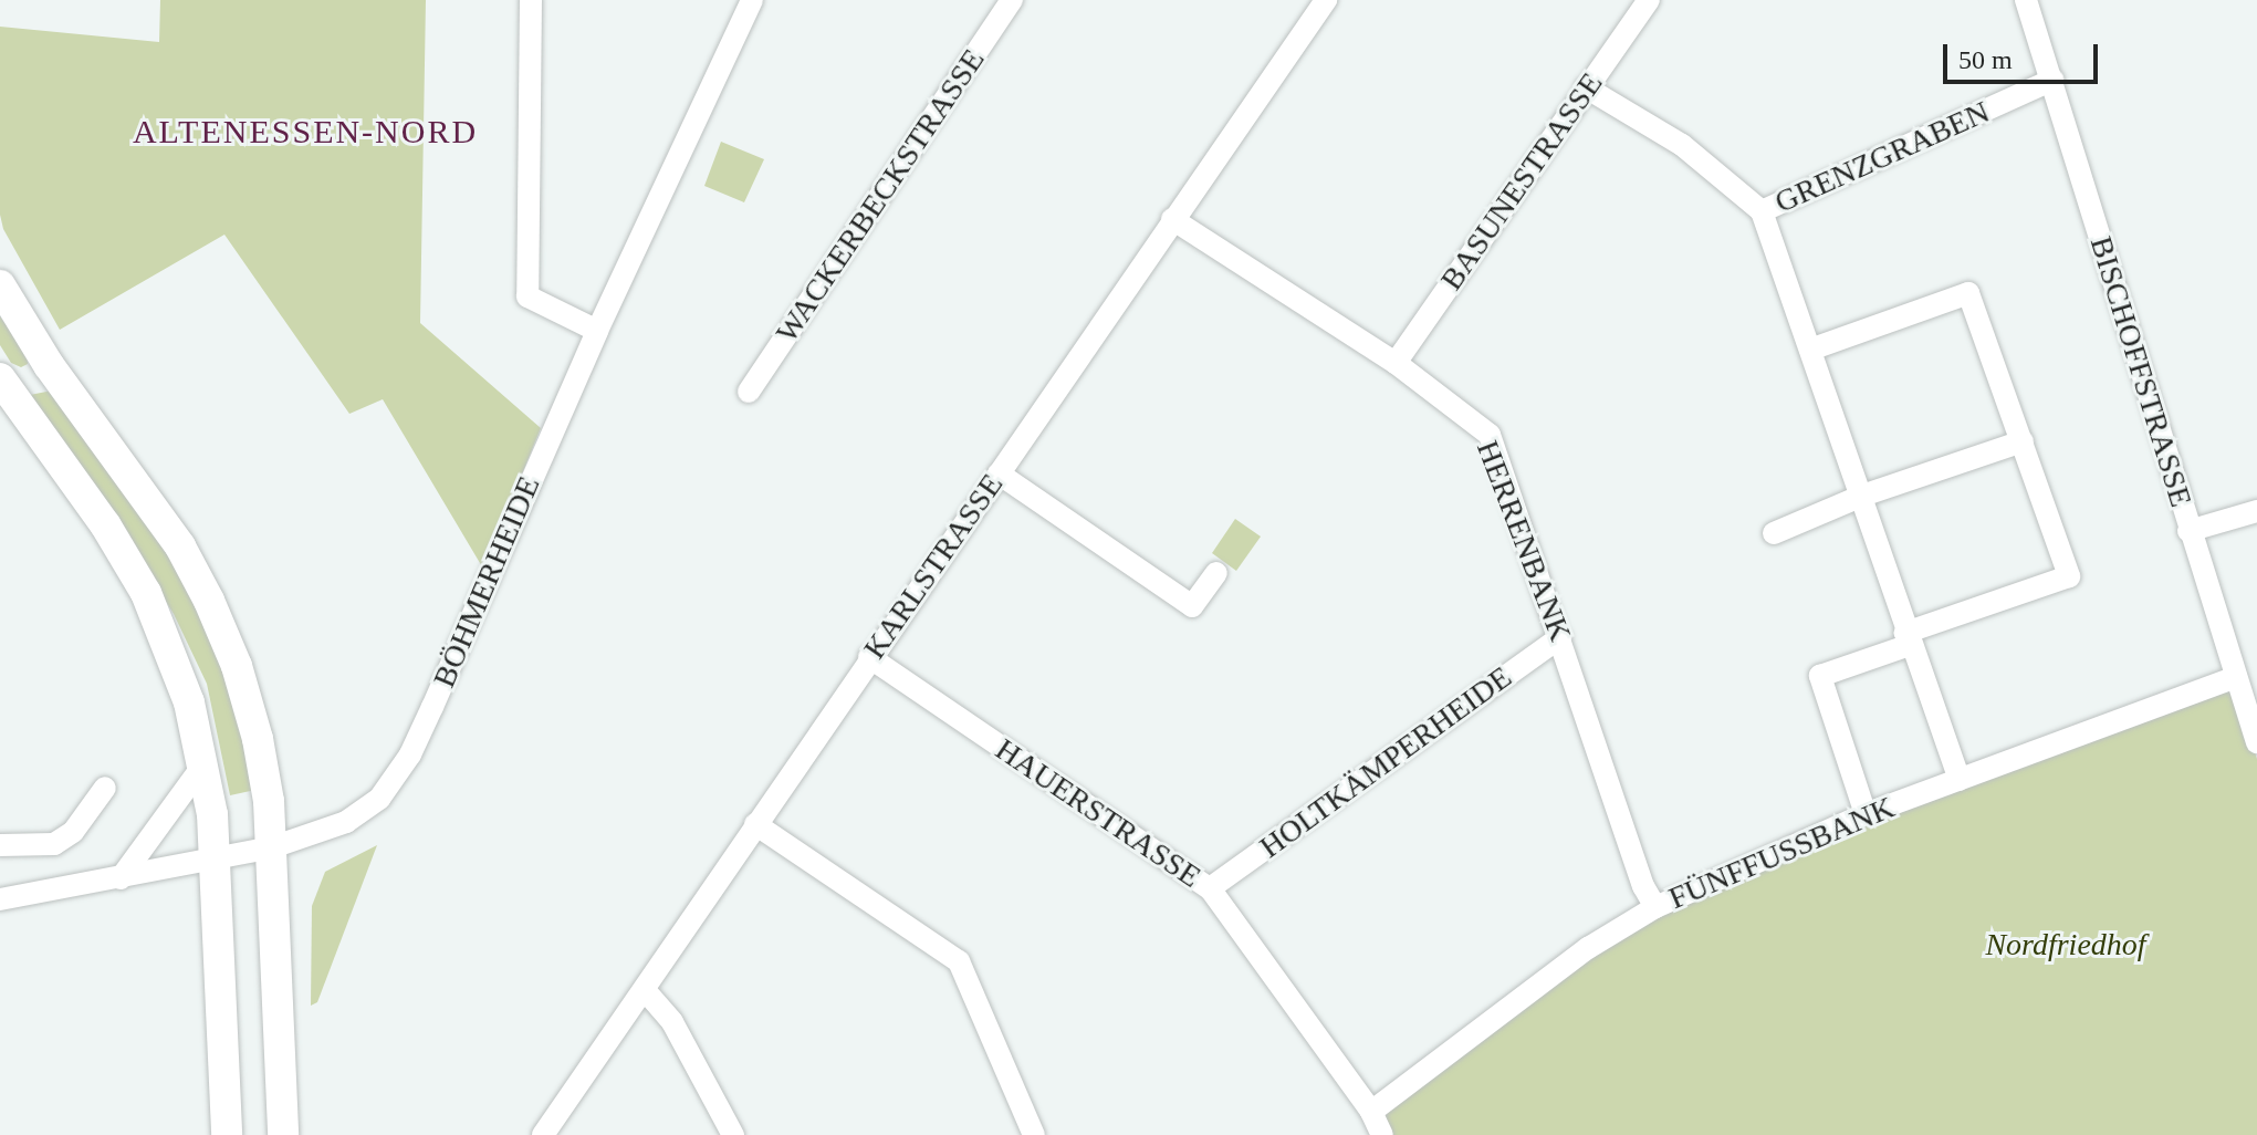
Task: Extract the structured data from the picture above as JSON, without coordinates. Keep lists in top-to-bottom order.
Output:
{
  "streets": {
    "street": [
      "GRENZGRABEN",
      "BASUNESTRASSE",
      "WACKERBECKSTRASSE",
      "BISCHOFFSTRASSE",
      "HERRENBANK",
      "KARLSTRASSE",
      "BÖHMERHEIDE",
      "HOLTKÄMPERHEIDE",
      "HAUERSTRASSE",
      "FÜNFFUSSBANK"
    ]
  },
  "crossings": [
    ["GRENZGRABEN", "BISCHOFFSTRASSE"],
    ["BASUNESTRASSE", "HERRENBANK"],
    ["BISCHOFFSTRASSE", "FÜNFFUSSBANK"],
    ["HERRENBANK", "KARLSTRASSE"],
    ["HERRENBANK", "HOLTKÄMPERHEIDE"],
    ["HERRENBANK", "FÜNFFUSSBANK"],
    ["KARLSTRASSE", "HAUERSTRASSE"],
    ["HOLTKÄMPERHEIDE", "HAUERSTRASSE"],
    ["HAUERSTRASSE", "FÜNFFUSSBANK"]
  ],
  "districts": ["ALTENESSEN-NORD"],
  "parks": ["Nordfriedhof"],
  "scale_bar": "50 m"
}
